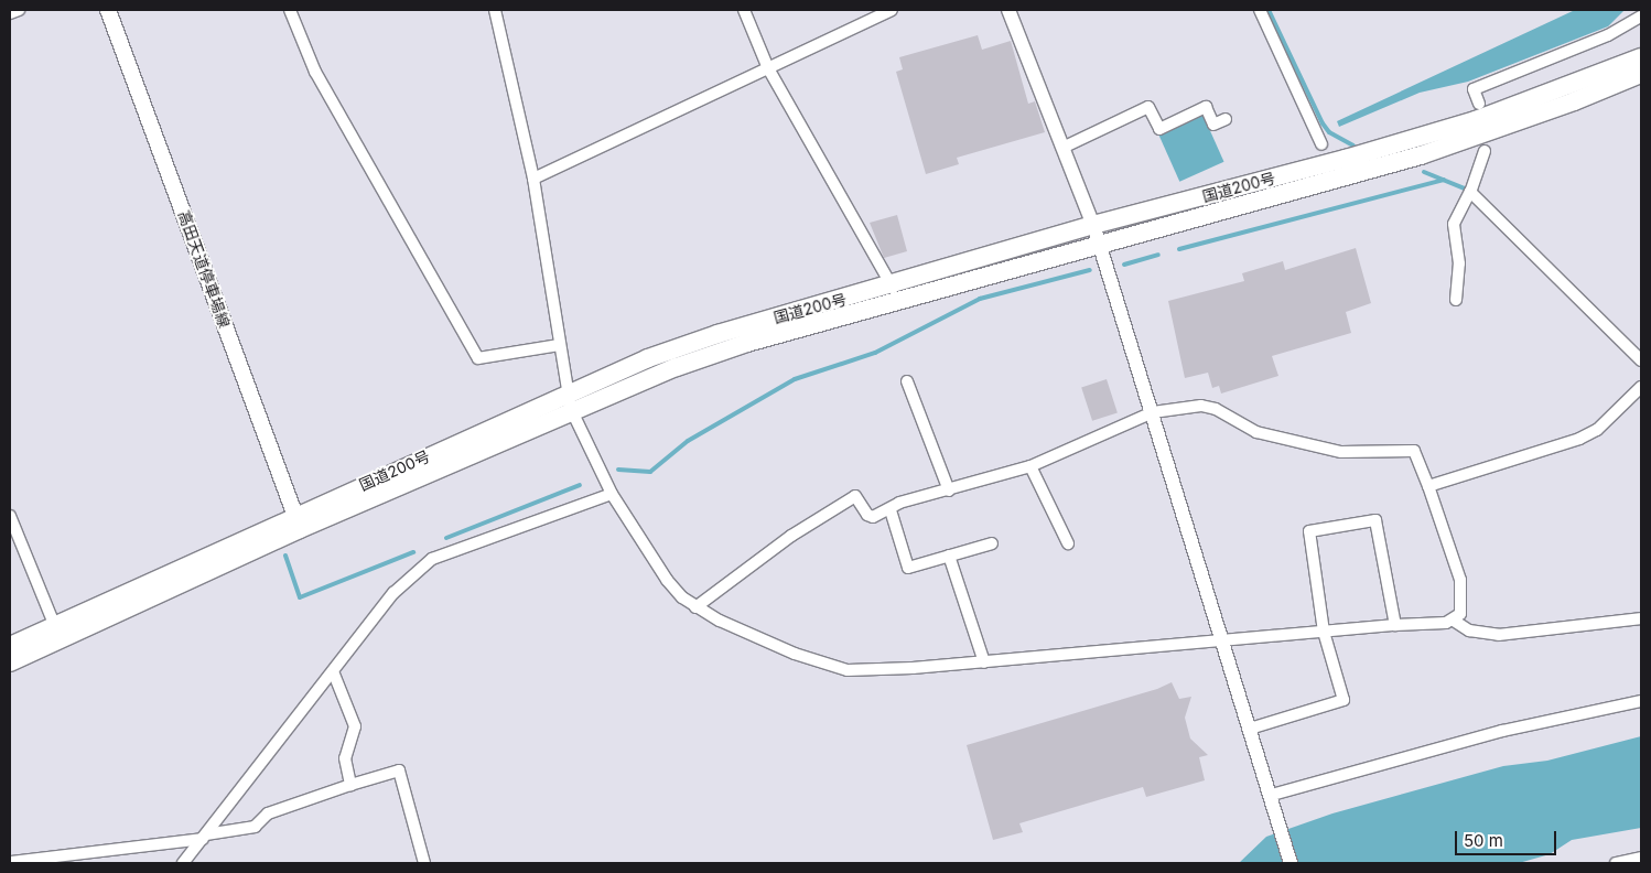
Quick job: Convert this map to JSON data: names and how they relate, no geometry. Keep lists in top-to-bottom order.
{
  "streets": {
    "highway": ["国道200号"],
    "main road": ["高田天道停車場線"]
  },
  "crossings": [
    ["国道200号", "高田天道停車場線"]
  ],
  "scale_bar": "50 m"
}
